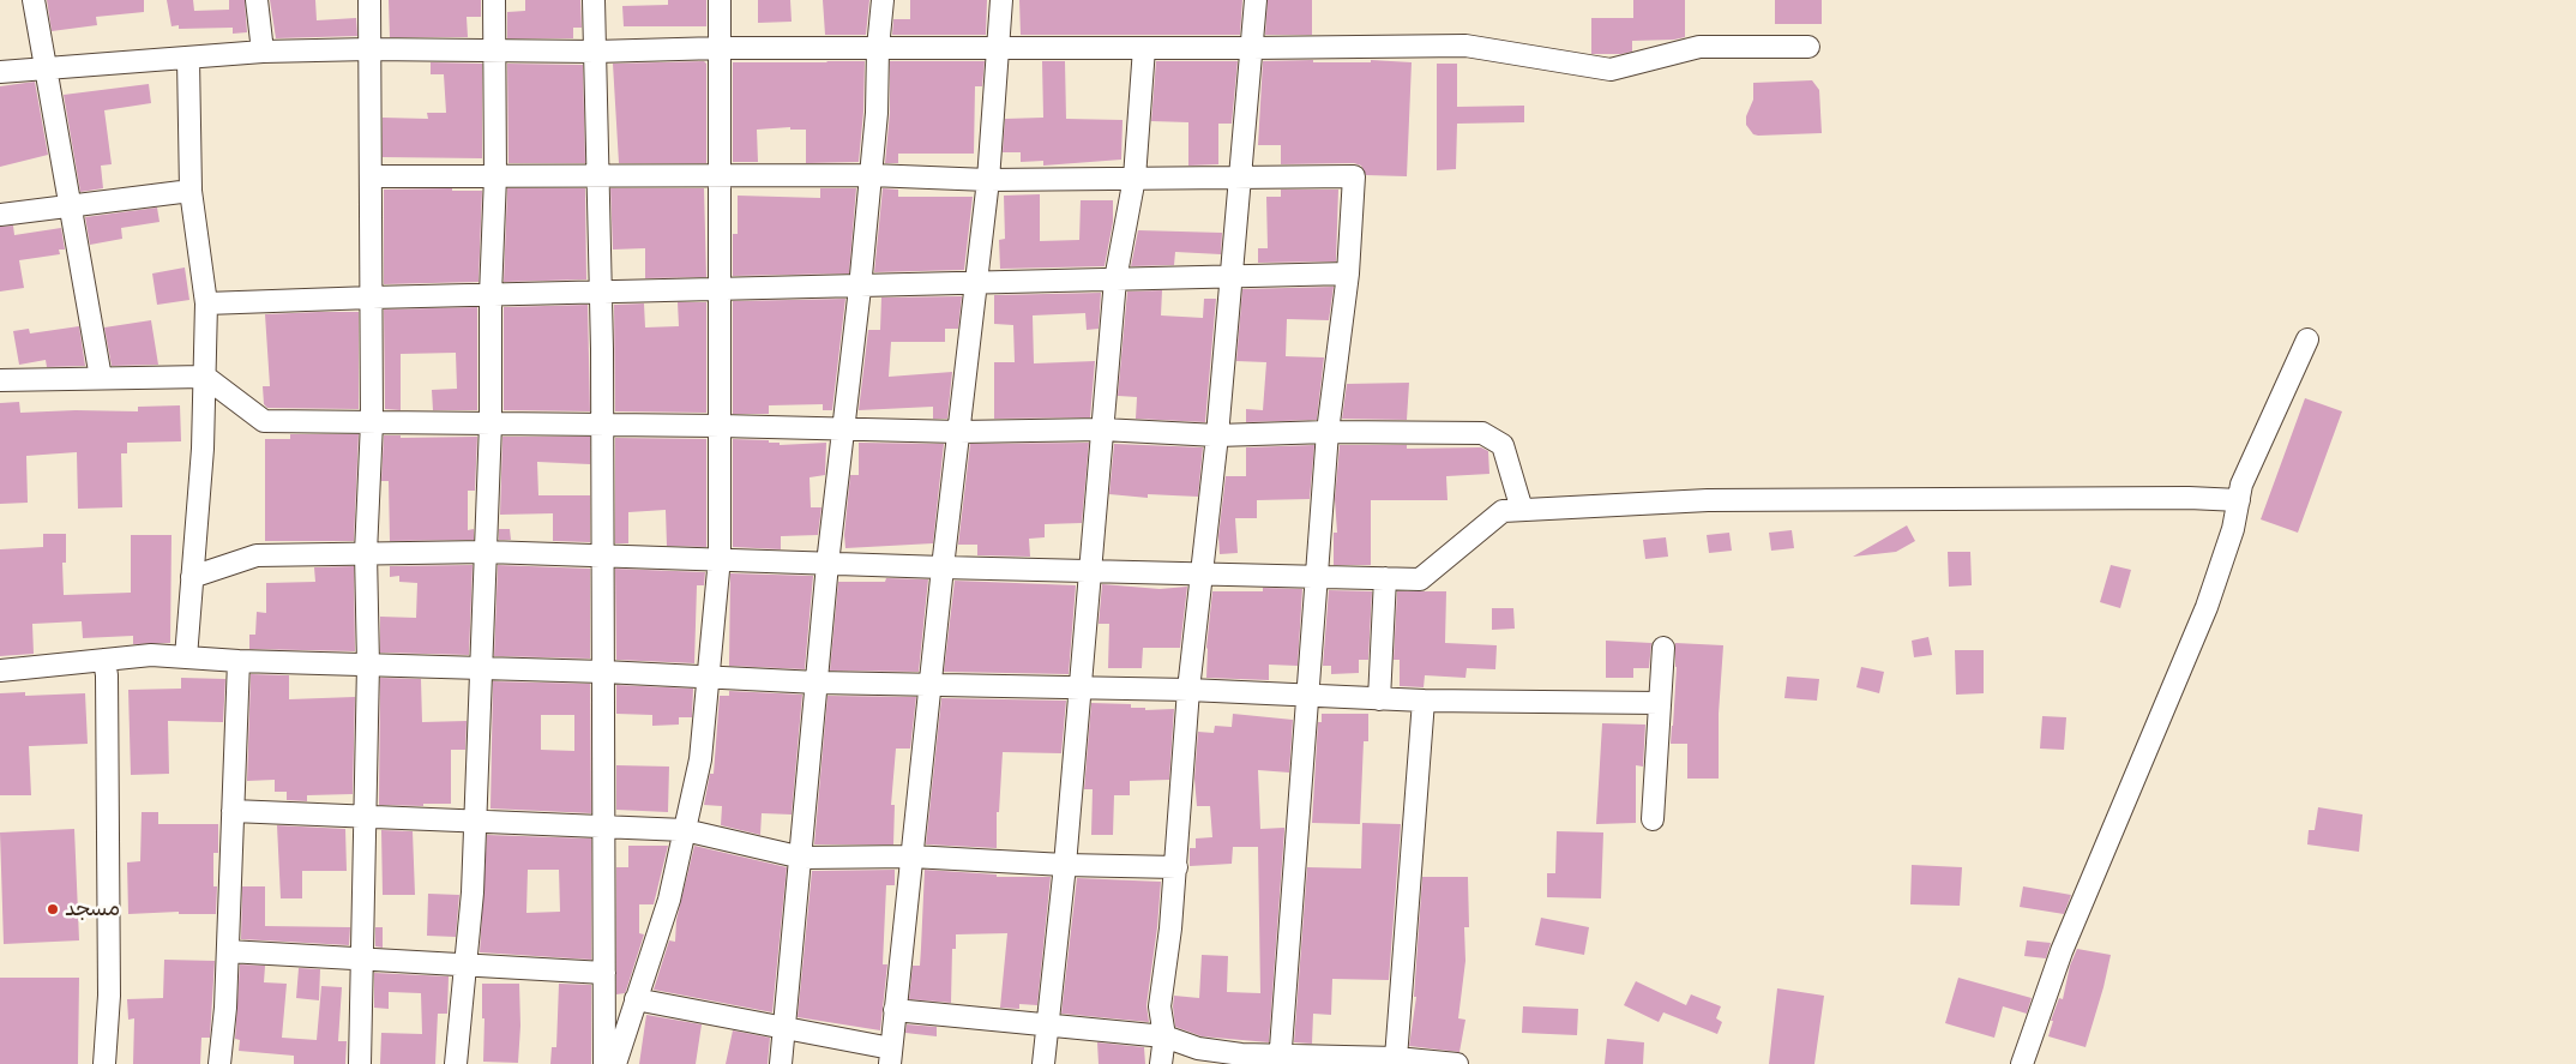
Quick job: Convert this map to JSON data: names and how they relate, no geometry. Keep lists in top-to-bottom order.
{
  "places": ["مسجد"]
}
